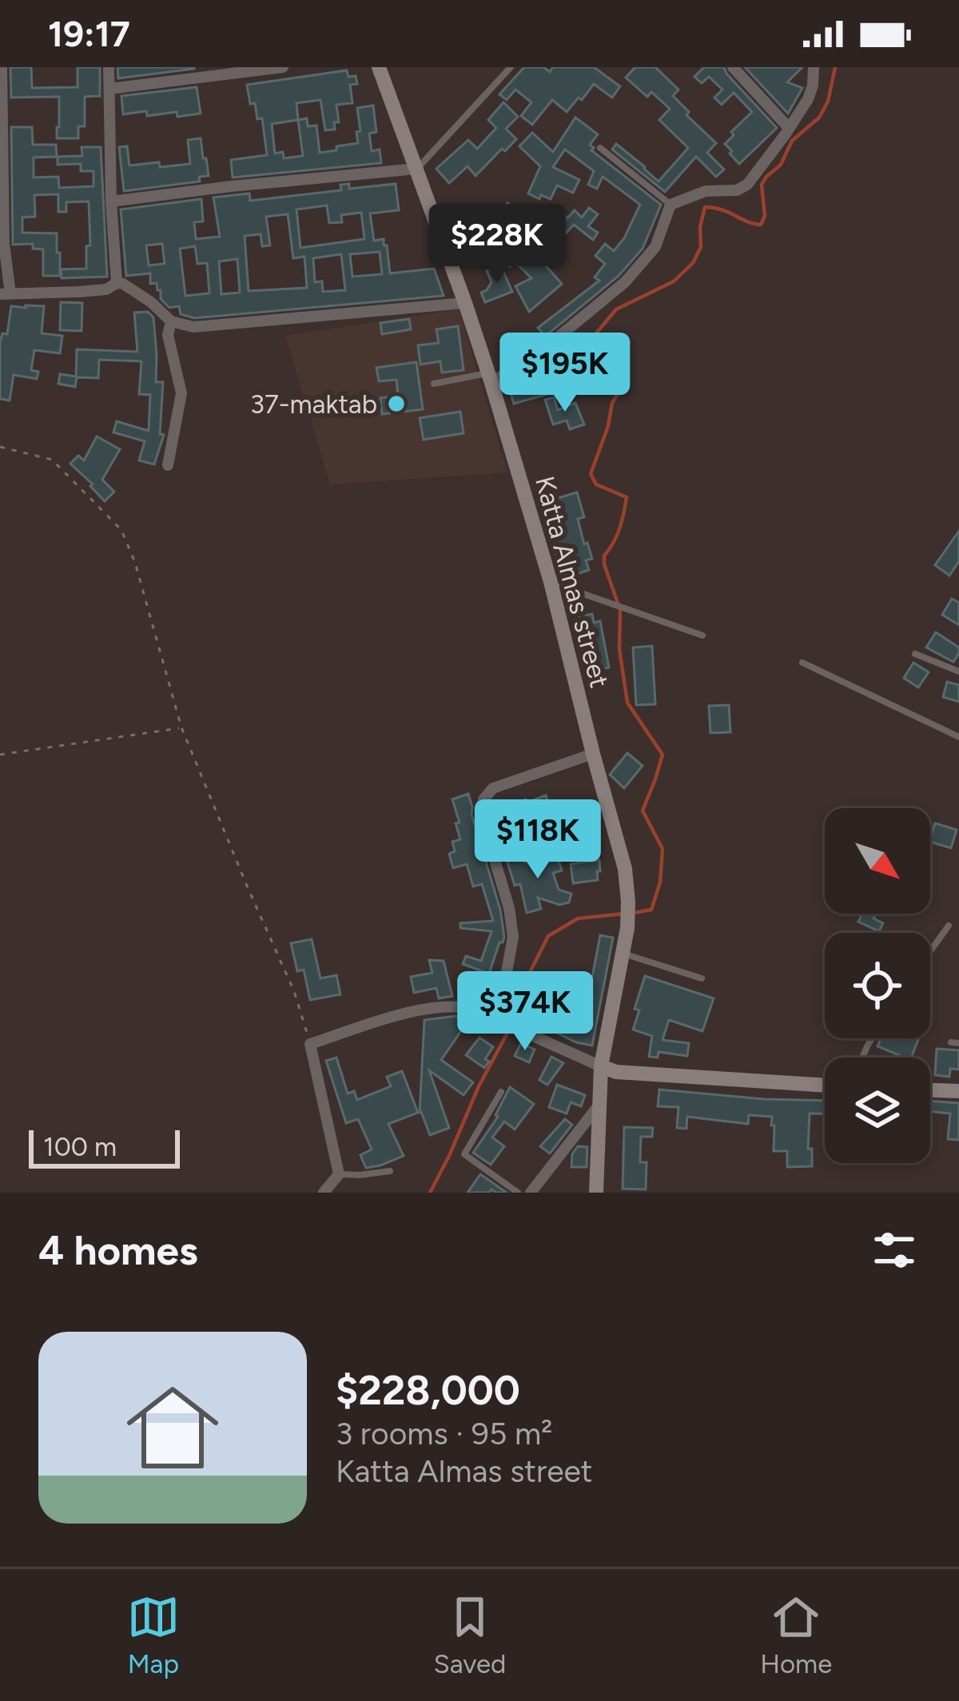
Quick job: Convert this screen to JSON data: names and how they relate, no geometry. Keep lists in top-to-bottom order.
{
  "streets": {
    "street": ["Katta Almas street"]
  },
  "places": ["37-maktab"],
  "scale_bar": "100 m",
  "north": "bottom right",
  "page": {
    "status": "19:17",
    "price": [
      "$228K",
      "$195K",
      "$118K",
      "$374K"
    ],
    "scale": "100 m",
    "heading": "4 homes",
    "list": [
      {
        "name": "$228,000",
        "note": "3 rooms · 95 m² · Katta Almas street"
      }
    ],
    "tabs": ["Map", "Saved", "Home"]
  }
}
